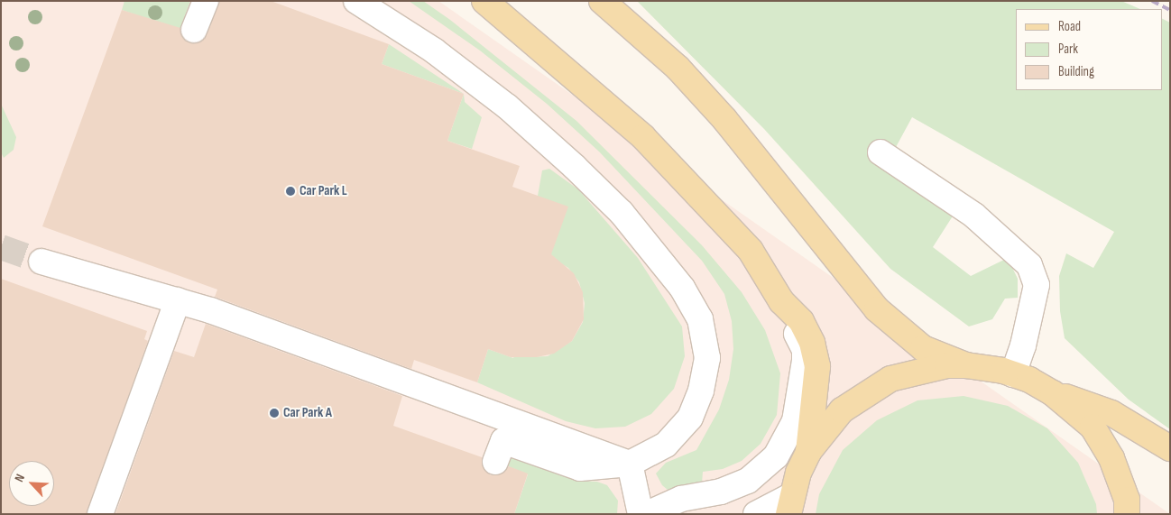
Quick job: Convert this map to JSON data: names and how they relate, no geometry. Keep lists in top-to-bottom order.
{
  "places": ["Car Park L", "Car Park A"],
  "legend": ["Road", "Park", "Building"],
  "north": "top left"
}
